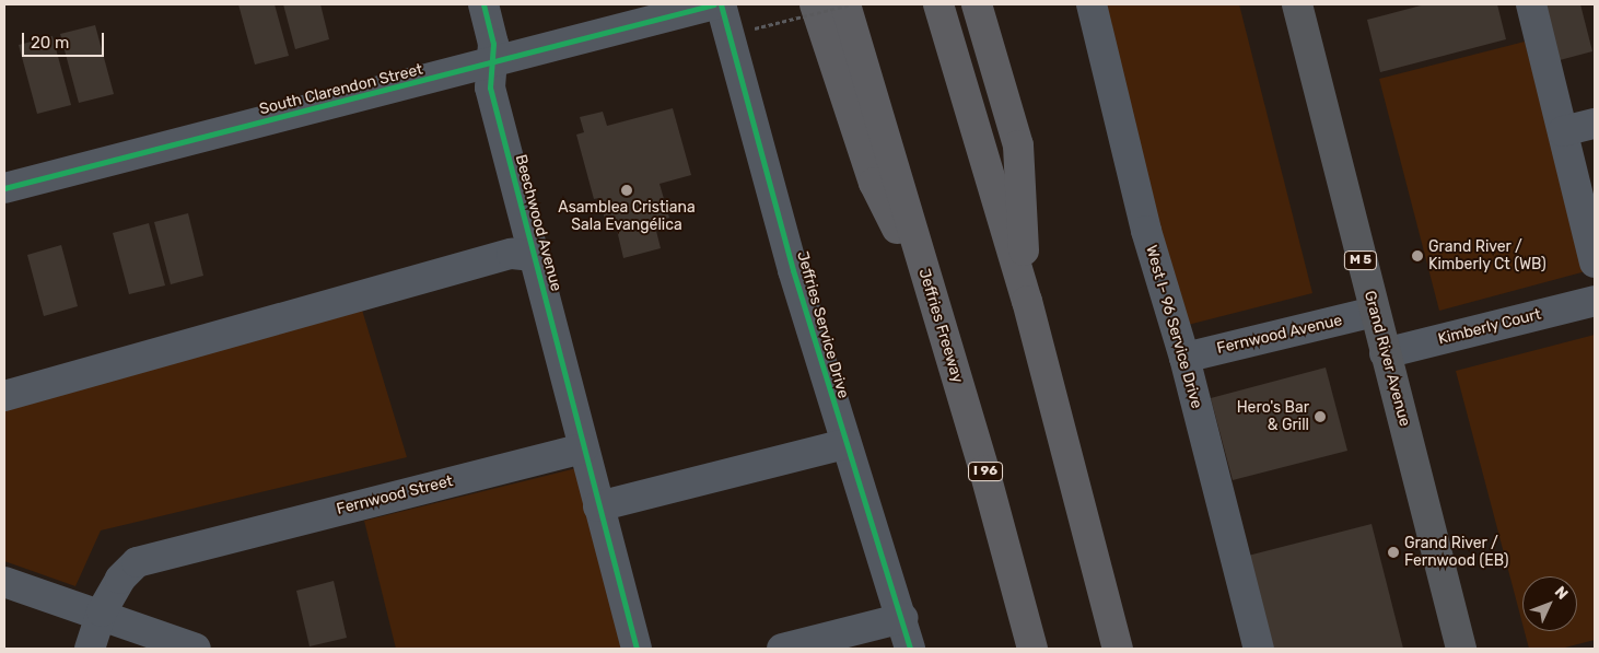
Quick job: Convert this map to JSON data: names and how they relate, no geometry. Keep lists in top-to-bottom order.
{
  "streets": {
    "highway": ["Jeffries Freeway", "I 96"],
    "main road": ["M 5", "Grand River Avenue"],
    "street": [
      "South Clarendon Street",
      "Beechwood Avenue",
      "Jeffries Service Drive",
      "West I- 96 Service Drive",
      "Kimberly Court",
      "Fernwood Avenue",
      "Fernwood Street"
    ]
  },
  "crossings": [
    ["South Clarendon Street", "Beechwood Avenue"],
    ["Beechwood Avenue", "Fernwood Street"],
    ["West I- 96 Service Drive", "Fernwood Avenue"],
    ["Kimberly Court", "Grand River Avenue"],
    ["Fernwood Avenue", "Grand River Avenue"]
  ],
  "places": [
    "Asamblea Cristiana Sala Evangélica",
    "Grand River / Kimberly Ct (WB)",
    "Hero's Bar & Grill",
    "Grand River / Fernwood (EB)"
  ],
  "scale_bar": "20 m",
  "north": "top right"
}
